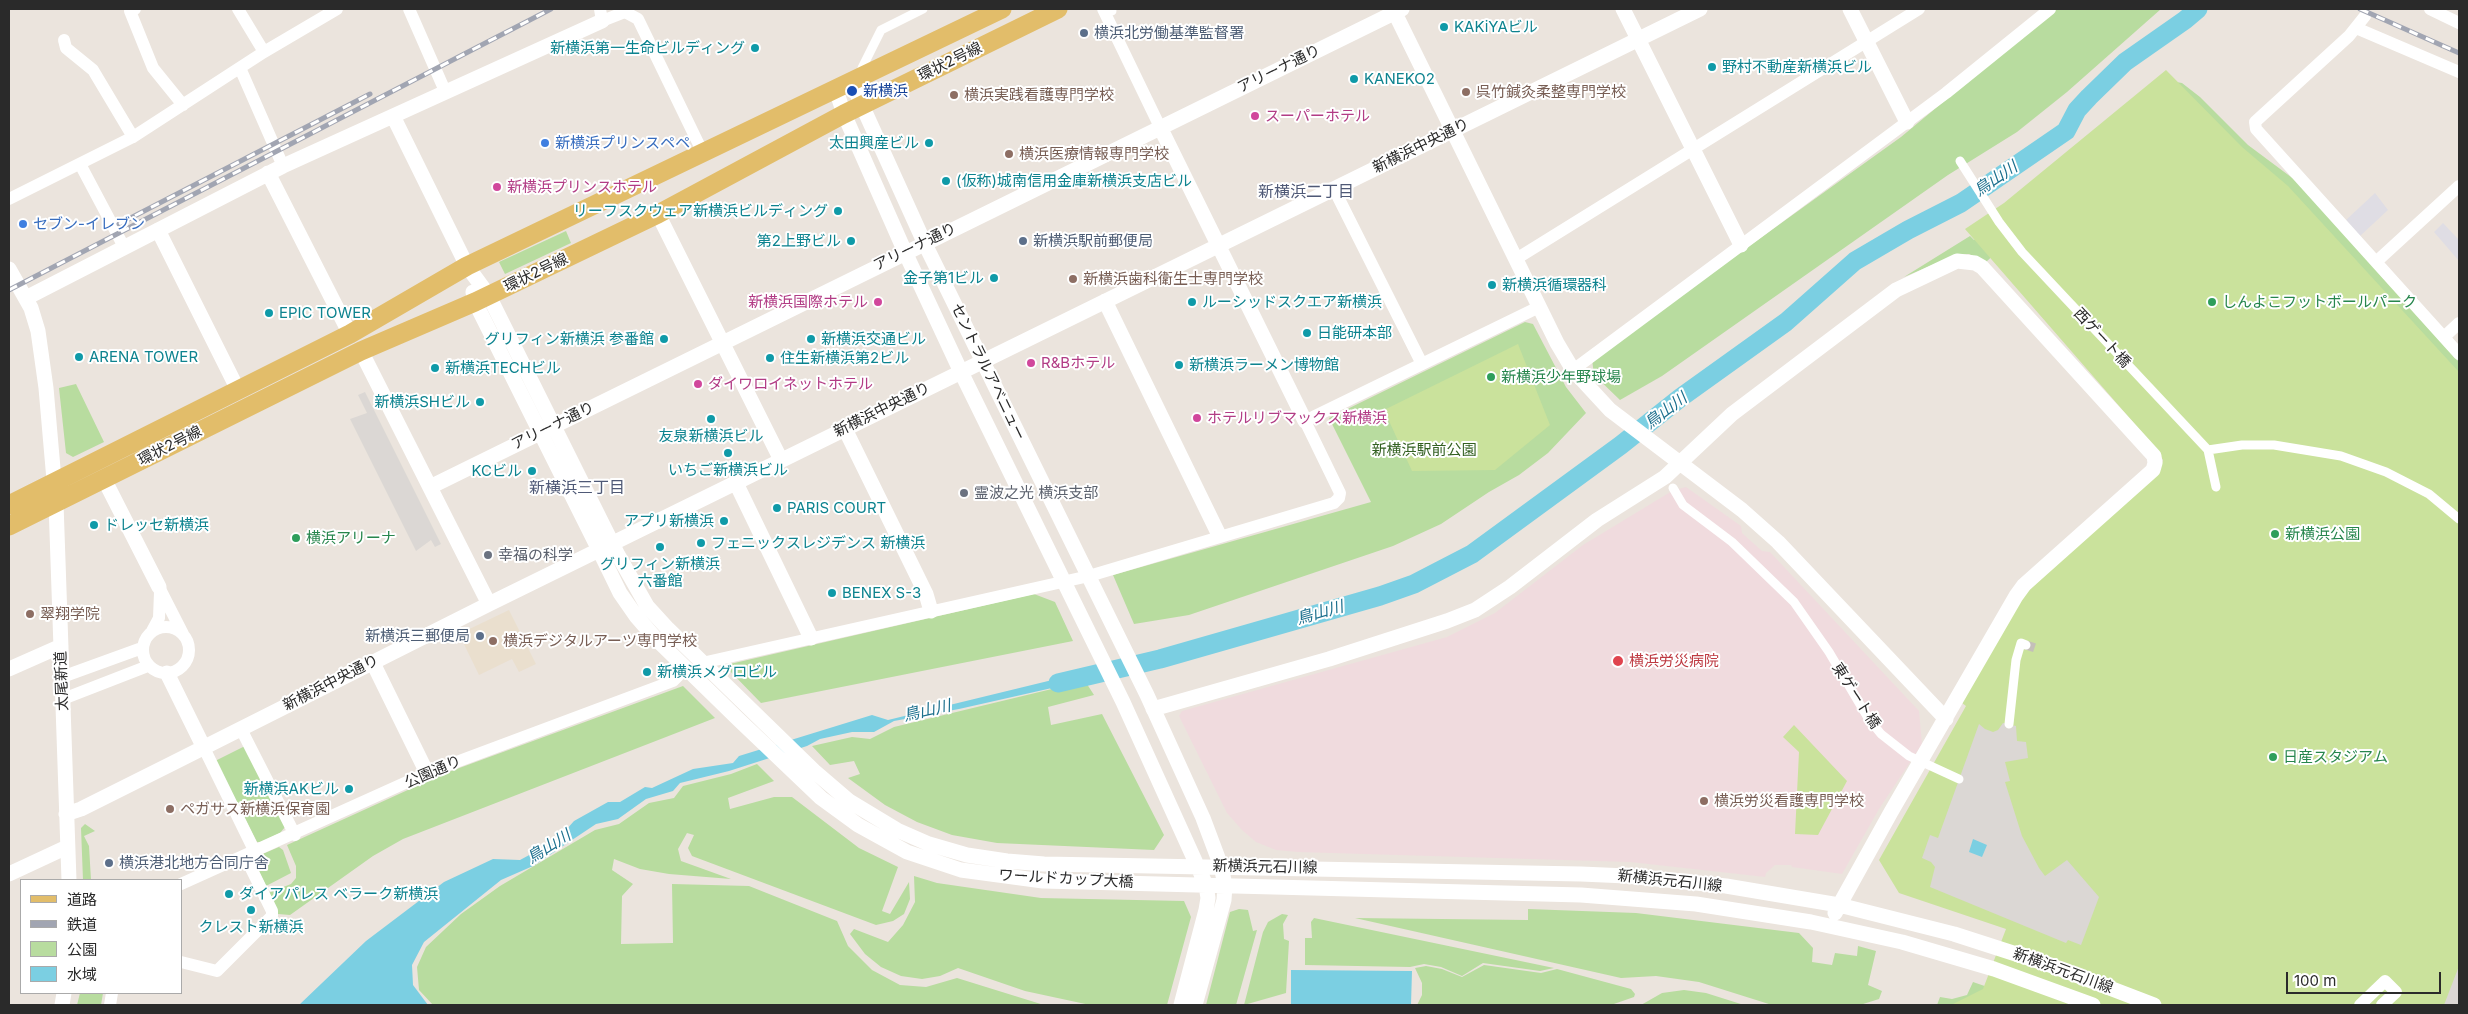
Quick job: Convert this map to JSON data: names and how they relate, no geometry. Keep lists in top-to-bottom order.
{
  "streets": {
    "main road": ["環状2号線"],
    "street": [
      "アリーナ通り",
      "新横浜中央通り",
      "西ゲート橋",
      "セントラルアベニュー",
      "太尾新道",
      "東ゲート橋",
      "公園通り",
      "新横浜元石川線",
      "ワールドカップ大橋"
    ]
  },
  "crossings": [
    ["環状2号線", "セントラルアベニュー"],
    ["環状2号線", "太尾新道"],
    ["アリーナ通り", "セントラルアベニュー"],
    ["新横浜中央通り", "セントラルアベニュー"],
    ["新横浜中央通り", "太尾新道"],
    ["新横浜中央通り", "ワールドカップ大橋"],
    ["セントラルアベニュー", "新横浜元石川線"],
    ["公園通り", "ワールドカップ大橋"],
    ["新横浜元石川線", "ワールドカップ大橋"]
  ],
  "districts": ["新横浜二丁目", "新横浜三丁目"],
  "water": ["鳥山川"],
  "parks": ["新横浜駅前公園"],
  "places": [
    "KAKiYAビル",
    "横浜北労働基準監督署",
    "新横浜第一生命ビルディング",
    "野村不動産新横浜ビル",
    "KANEKO2",
    "新横浜",
    "呉竹鍼灸柔整専門学校",
    "横浜実践看護専門学校",
    "スーパーホテル",
    "新横浜プリンスペペ",
    "太田興産ビル",
    "横浜医療情報専門学校",
    "(仮称)城南信用金庫新横浜支店ビル",
    "新横浜プリンスホテル",
    "リーフスクウェア新横浜ビルディング",
    "セブン-イレブン",
    "第2上野ビル",
    "新横浜駅前郵便局",
    "金子第1ビル",
    "新横浜歯科衛生士専門学校",
    "新横浜循環器科",
    "新横浜国際ホテル",
    "ルーシッドスクエア新横浜",
    "しんよこフットボールパーク",
    "EPIC TOWER",
    "日能研本部",
    "グリフィン新横浜 参番館",
    "新横浜交通ビル",
    "ARENA TOWER",
    "住生新横浜第2ビル",
    "R&Bホテル",
    "新横浜ラーメン博物館",
    "新横浜TECHビル",
    "新横浜少年野球場",
    "ダイワロイネットホテル",
    "新横浜SHビル",
    "ホテルリブマックス新横浜",
    "友泉新横浜ビル",
    "いちご新横浜ビル",
    "KCビル",
    "霊波之光 横浜支部",
    "PARIS COURT",
    "アプリ新横浜",
    "ドレッセ新横浜",
    "新横浜公園",
    "横浜アリーナ",
    "フェニックスレジデンス 新横浜",
    "グリフィン新横浜 六番館",
    "幸福の科学",
    "BENEX S-3",
    "翠翔学院",
    "新横浜三郵便局",
    "横浜デジタルアーツ専門学校",
    "横浜労災病院",
    "新横浜メグロビル",
    "日産スタジアム",
    "新横浜AKビル",
    "横浜労災看護専門学校",
    "ペガサス新横浜保育園",
    "横浜港北地方合同庁舎",
    "ダイアパレス ベラーク新横浜",
    "クレスト新横浜"
  ],
  "legend": [
    "道路",
    "鉄道",
    "公園",
    "水域"
  ],
  "scale_bar": "100 m"
}
